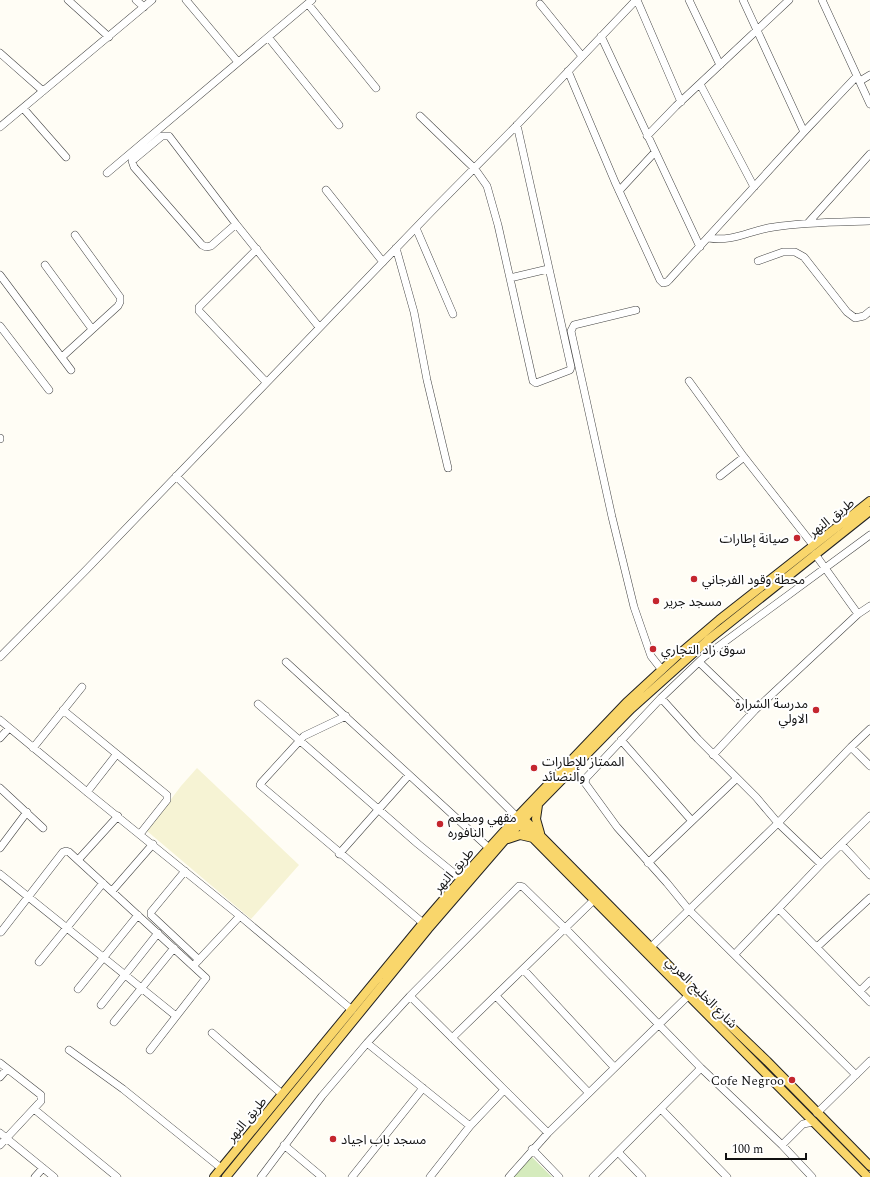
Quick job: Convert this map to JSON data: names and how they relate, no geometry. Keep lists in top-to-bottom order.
{
  "streets": {
    "main road": ["طريق النهر", "شارع الخليج العربي"]
  },
  "crossings": [
    ["طريق النهر", "شارع الخليج العربي"]
  ],
  "places": [
    "صيانة إطارات",
    "محطة وقود الفرجاني",
    "مسجد جرير",
    "سوق زاد التجاري",
    "مدرسة الشرارة الاولي",
    "الممتاز للإطارات والنضائد",
    "مقهي ومطعم النافوره",
    "Cofe Negroo",
    "مسجد باب اجياد"
  ],
  "scale_bar": "100 m"
}
